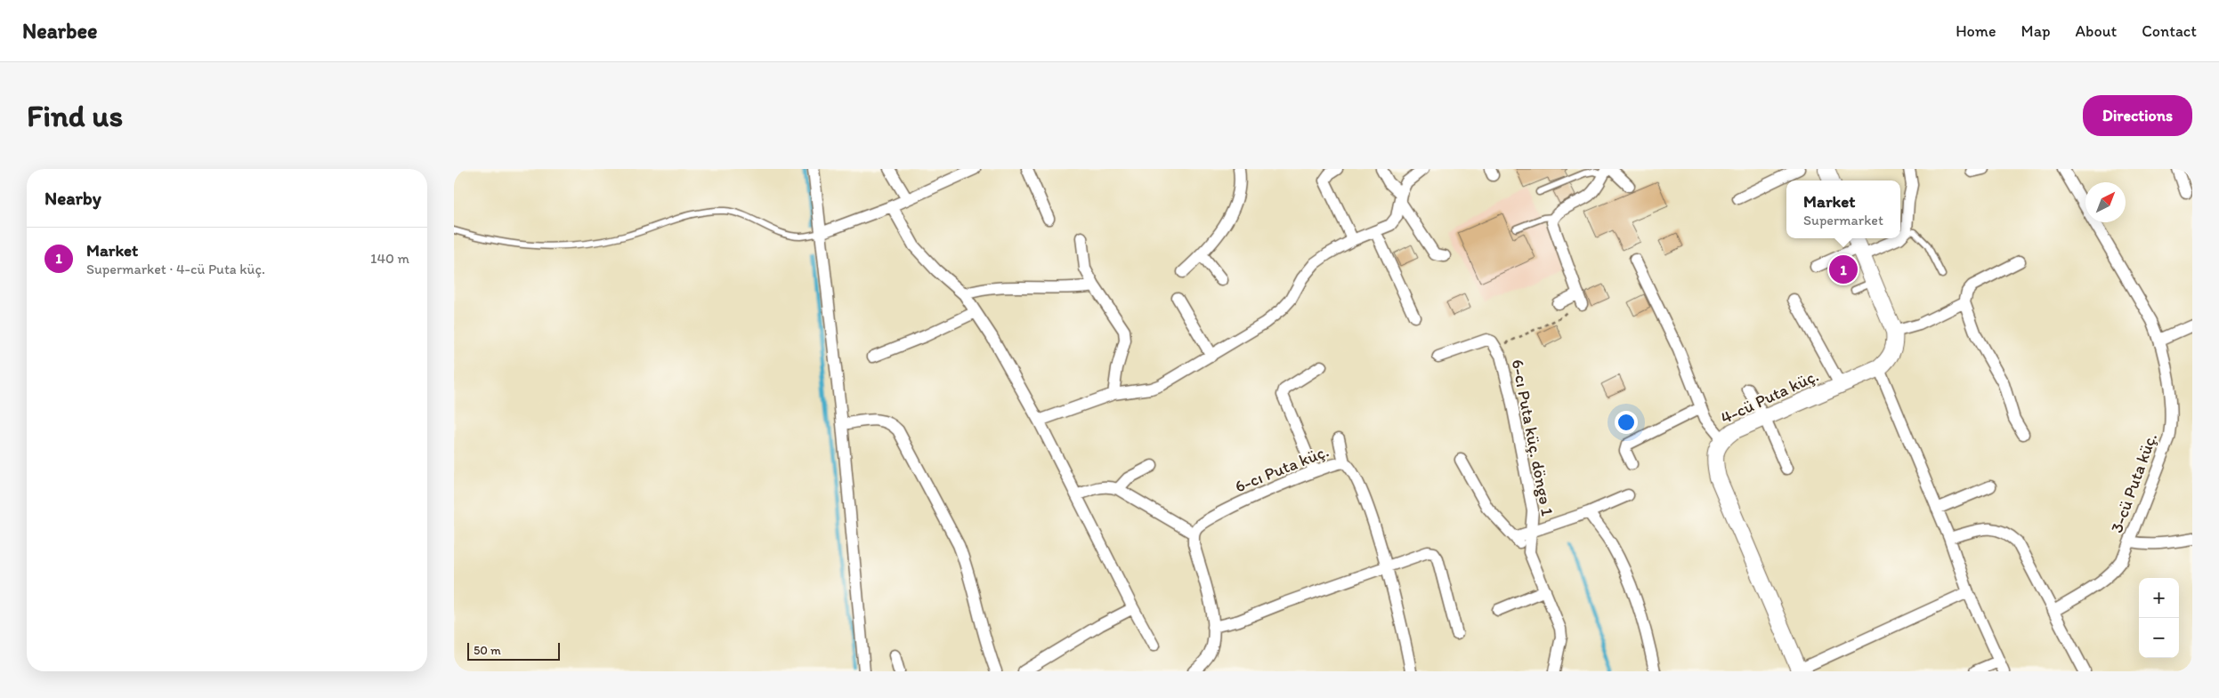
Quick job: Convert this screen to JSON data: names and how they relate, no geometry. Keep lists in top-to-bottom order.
{
  "streets": {
    "street": [
      "4-cü Puta küç.",
      "6-cı Puta küç. döngə 1",
      "6-cı Puta küç.",
      "3-cü Puta küç."
    ]
  },
  "scale_bar": "50 m",
  "north": "top right",
  "page": {
    "header": "Nearbee",
    "nav": [
      "Home",
      "Map",
      "About",
      "Contact"
    ],
    "buttons": "Directions",
    "title": "Find us",
    "heading": "Nearby",
    "popup": ["Market", "Supermarket"],
    "list": [
      {
        "mark": "1",
        "name": "Market",
        "note": "Supermarket · 4-cü Puta küç.",
        "value": "140 m"
      }
    ],
    "pins": "1",
    "map_buttons": ["+", "−"],
    "scale": "50 m"
  }
}
